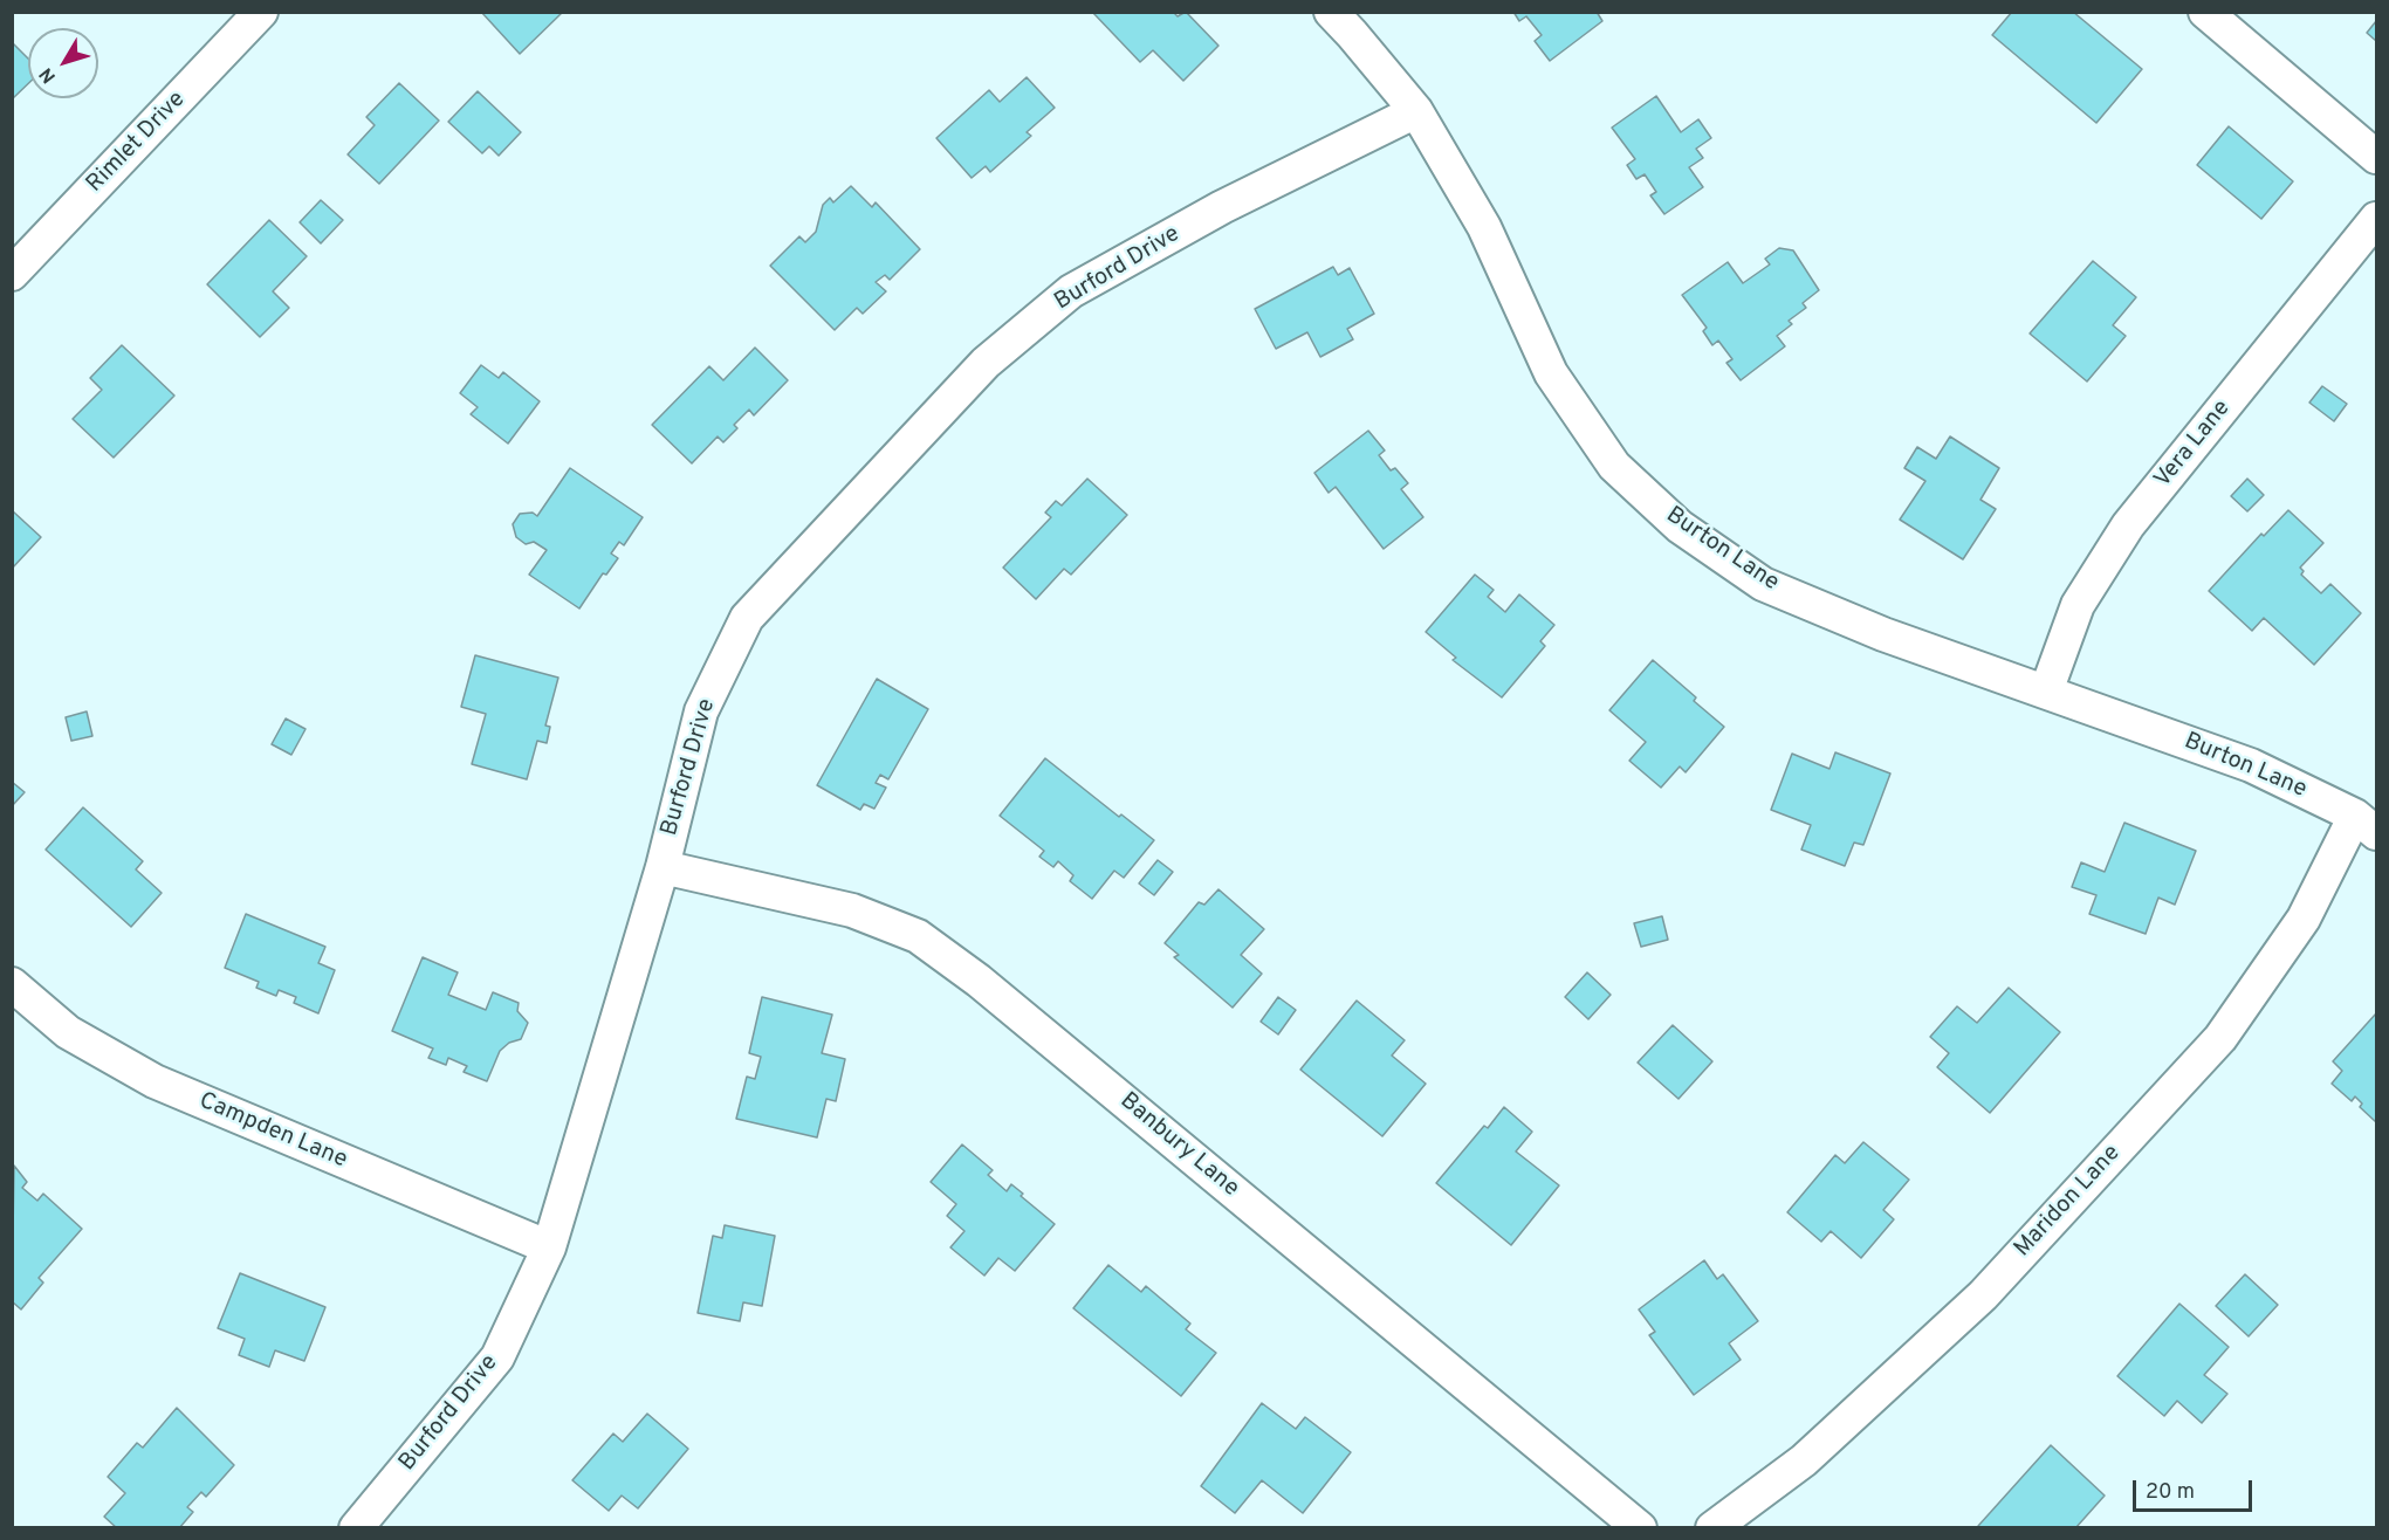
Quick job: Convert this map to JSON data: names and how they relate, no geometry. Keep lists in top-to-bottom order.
{
  "streets": {
    "street": [
      "Rimlet Drive",
      "Burford Drive",
      "Vera Lane",
      "Burton Lane",
      "Campden Lane",
      "Banbury Lane",
      "Maridon Lane"
    ]
  },
  "crossings": [
    ["Burford Drive", "Burton Lane"],
    ["Burford Drive", "Campden Lane"],
    ["Burford Drive", "Banbury Lane"],
    ["Vera Lane", "Burton Lane"],
    ["Burton Lane", "Maridon Lane"]
  ],
  "scale_bar": "20 m",
  "north": "bottom left"
}
